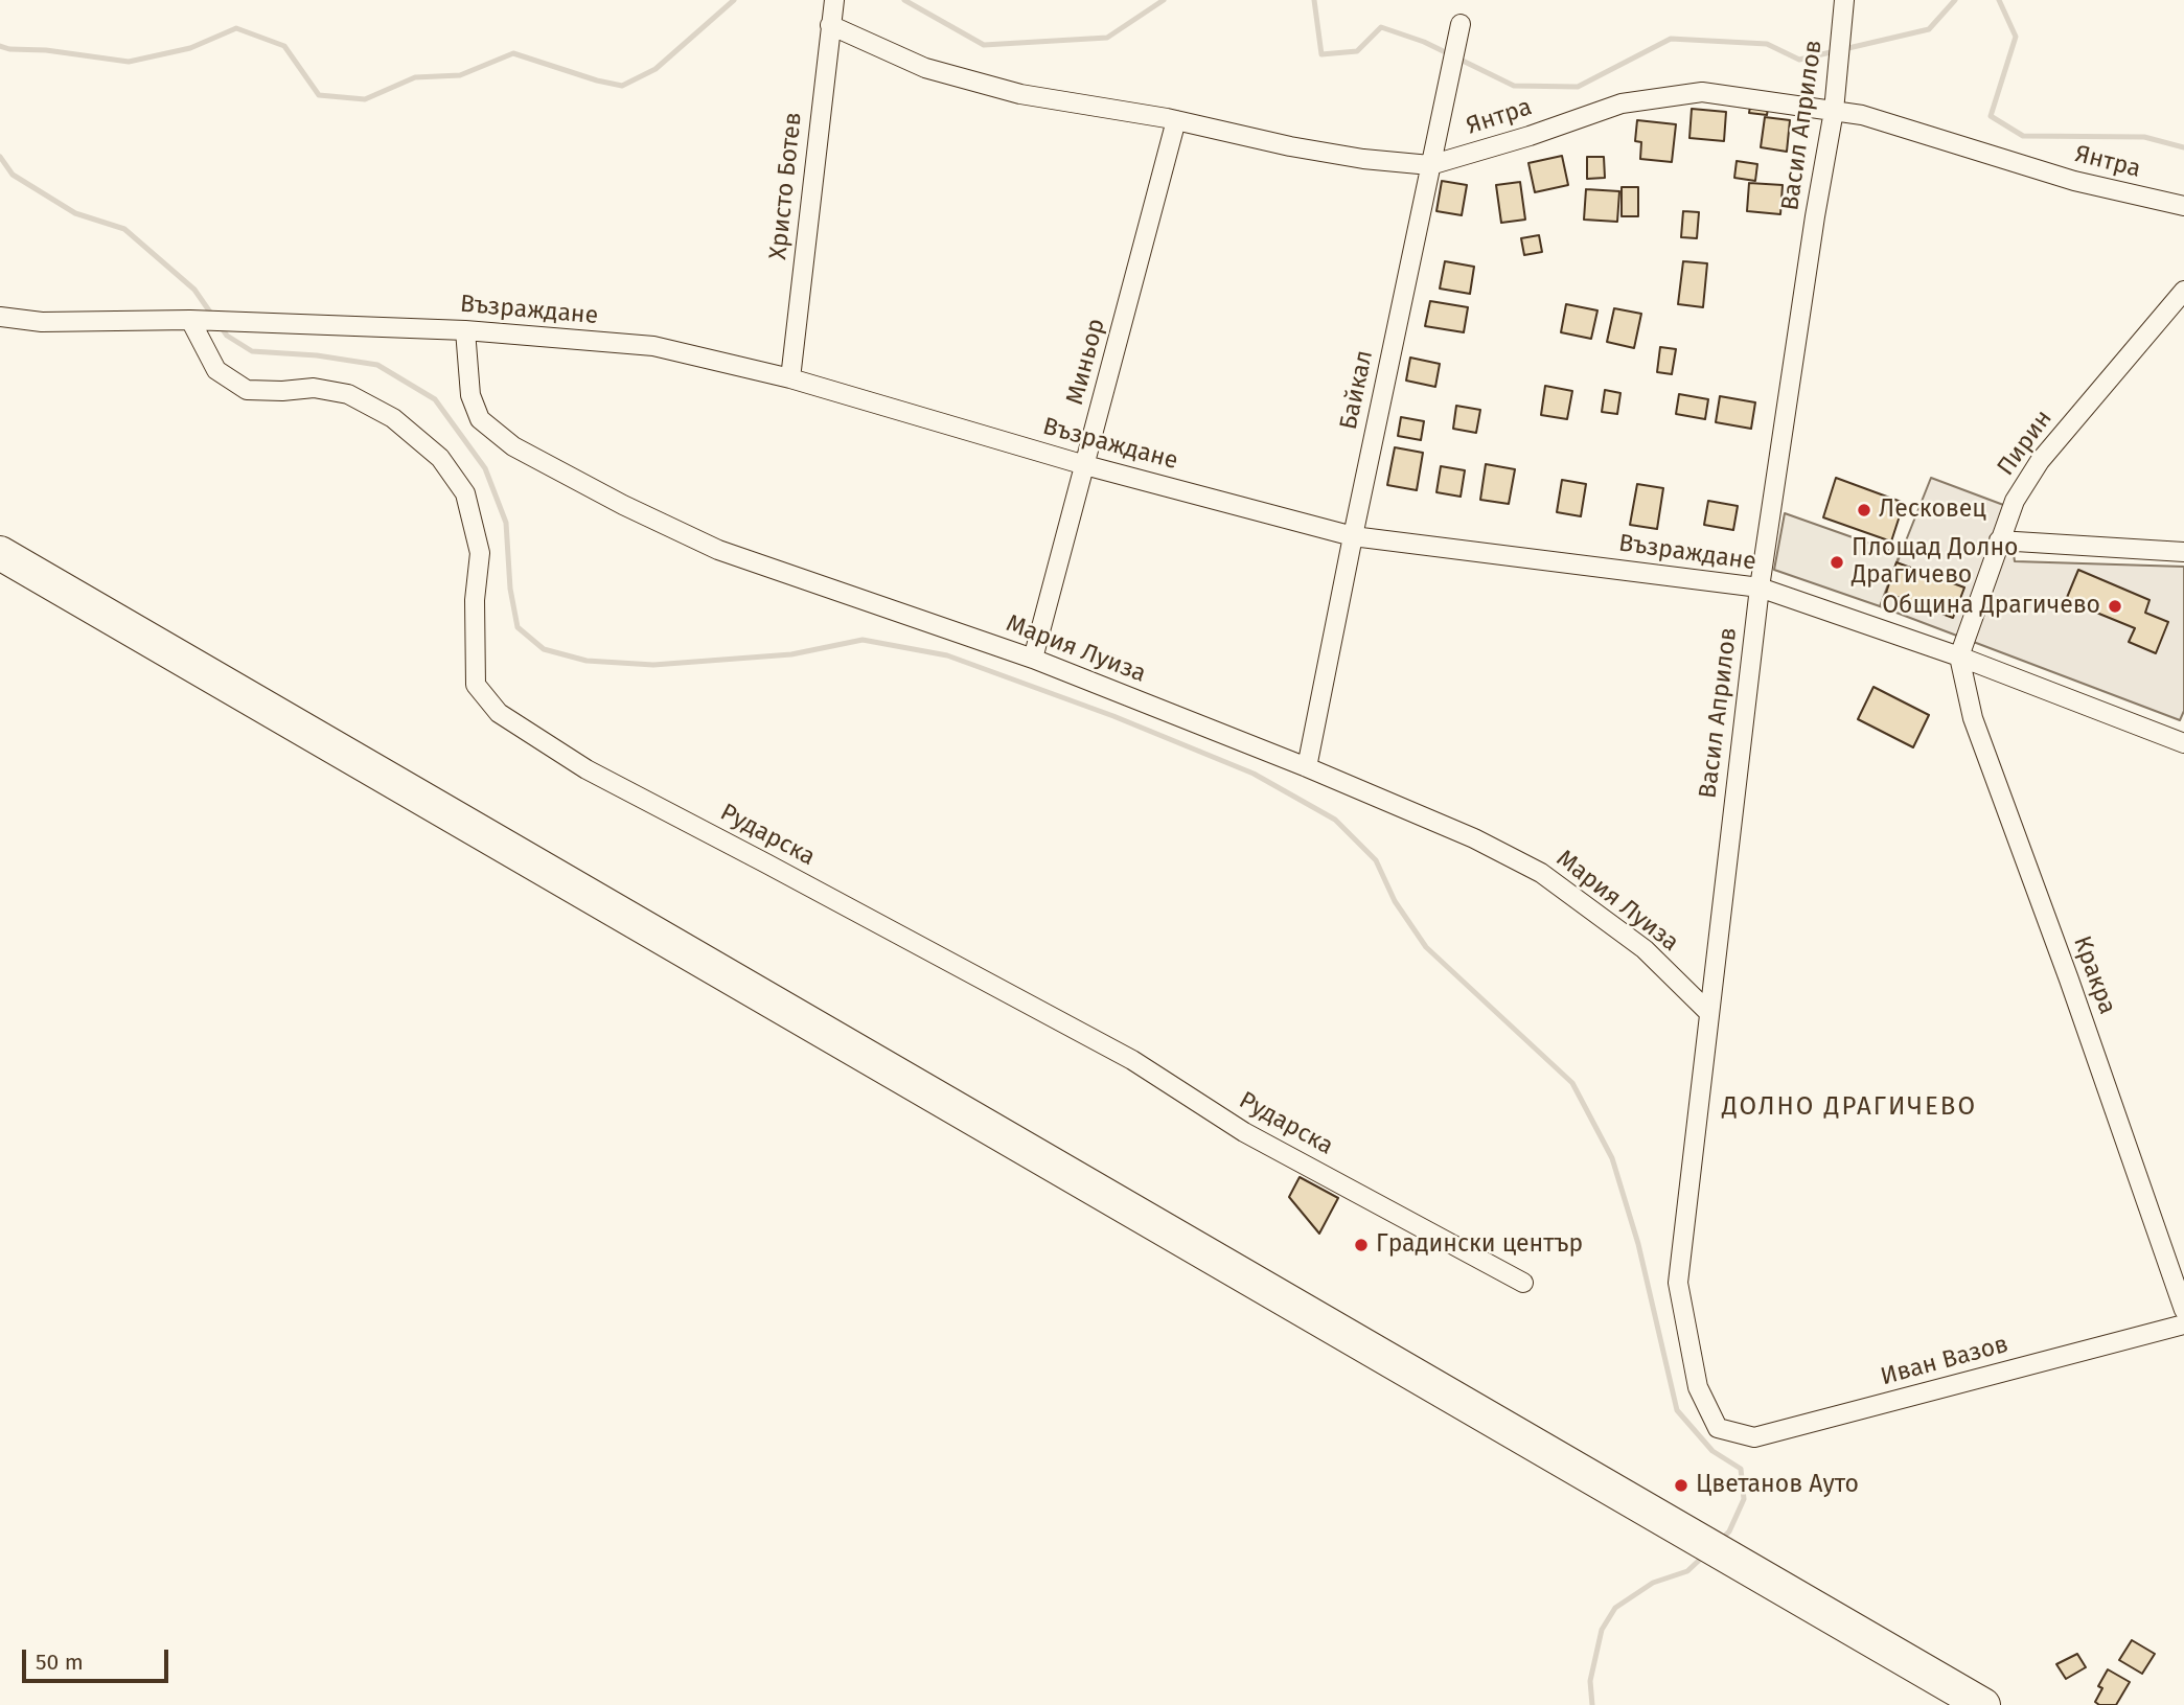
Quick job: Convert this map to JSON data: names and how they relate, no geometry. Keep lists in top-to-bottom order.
{
  "streets": {
    "street": [
      "Янтра",
      "Васил Априлов",
      "Христо Ботев",
      "Възраждане",
      "Миньор",
      "Байкал",
      "Пирин",
      "Мария Луиза",
      "Рударска",
      "Кракра",
      "Иван Вазов"
    ]
  },
  "crossings": [
    ["Янтра", "Васил Априлов"],
    ["Янтра", "Христо Ботев"],
    ["Янтра", "Миньор"],
    ["Янтра", "Байкал"],
    ["Васил Априлов", "Възраждане"],
    ["Васил Априлов", "Мария Луиза"],
    ["Васил Априлов", "Иван Вазов"],
    ["Христо Ботев", "Възраждане"],
    ["Възраждане", "Миньор"],
    ["Възраждане", "Байкал"],
    ["Възраждане", "Пирин"],
    ["Възраждане", "Мария Луиза"],
    ["Възраждане", "Рударска"],
    ["Възраждане", "Кракра"],
    ["Миньор", "Мария Луиза"],
    ["Байкал", "Мария Луиза"],
    ["Пирин", "Кракра"]
  ],
  "districts": ["ДОЛНО ДРАГИЧЕВО"],
  "places": [
    "Лесковец",
    "Площад Долно Драгичево",
    "Община Драгичево",
    "Градински център",
    "Цветанов Ауто"
  ],
  "scale_bar": "50 m"
}
